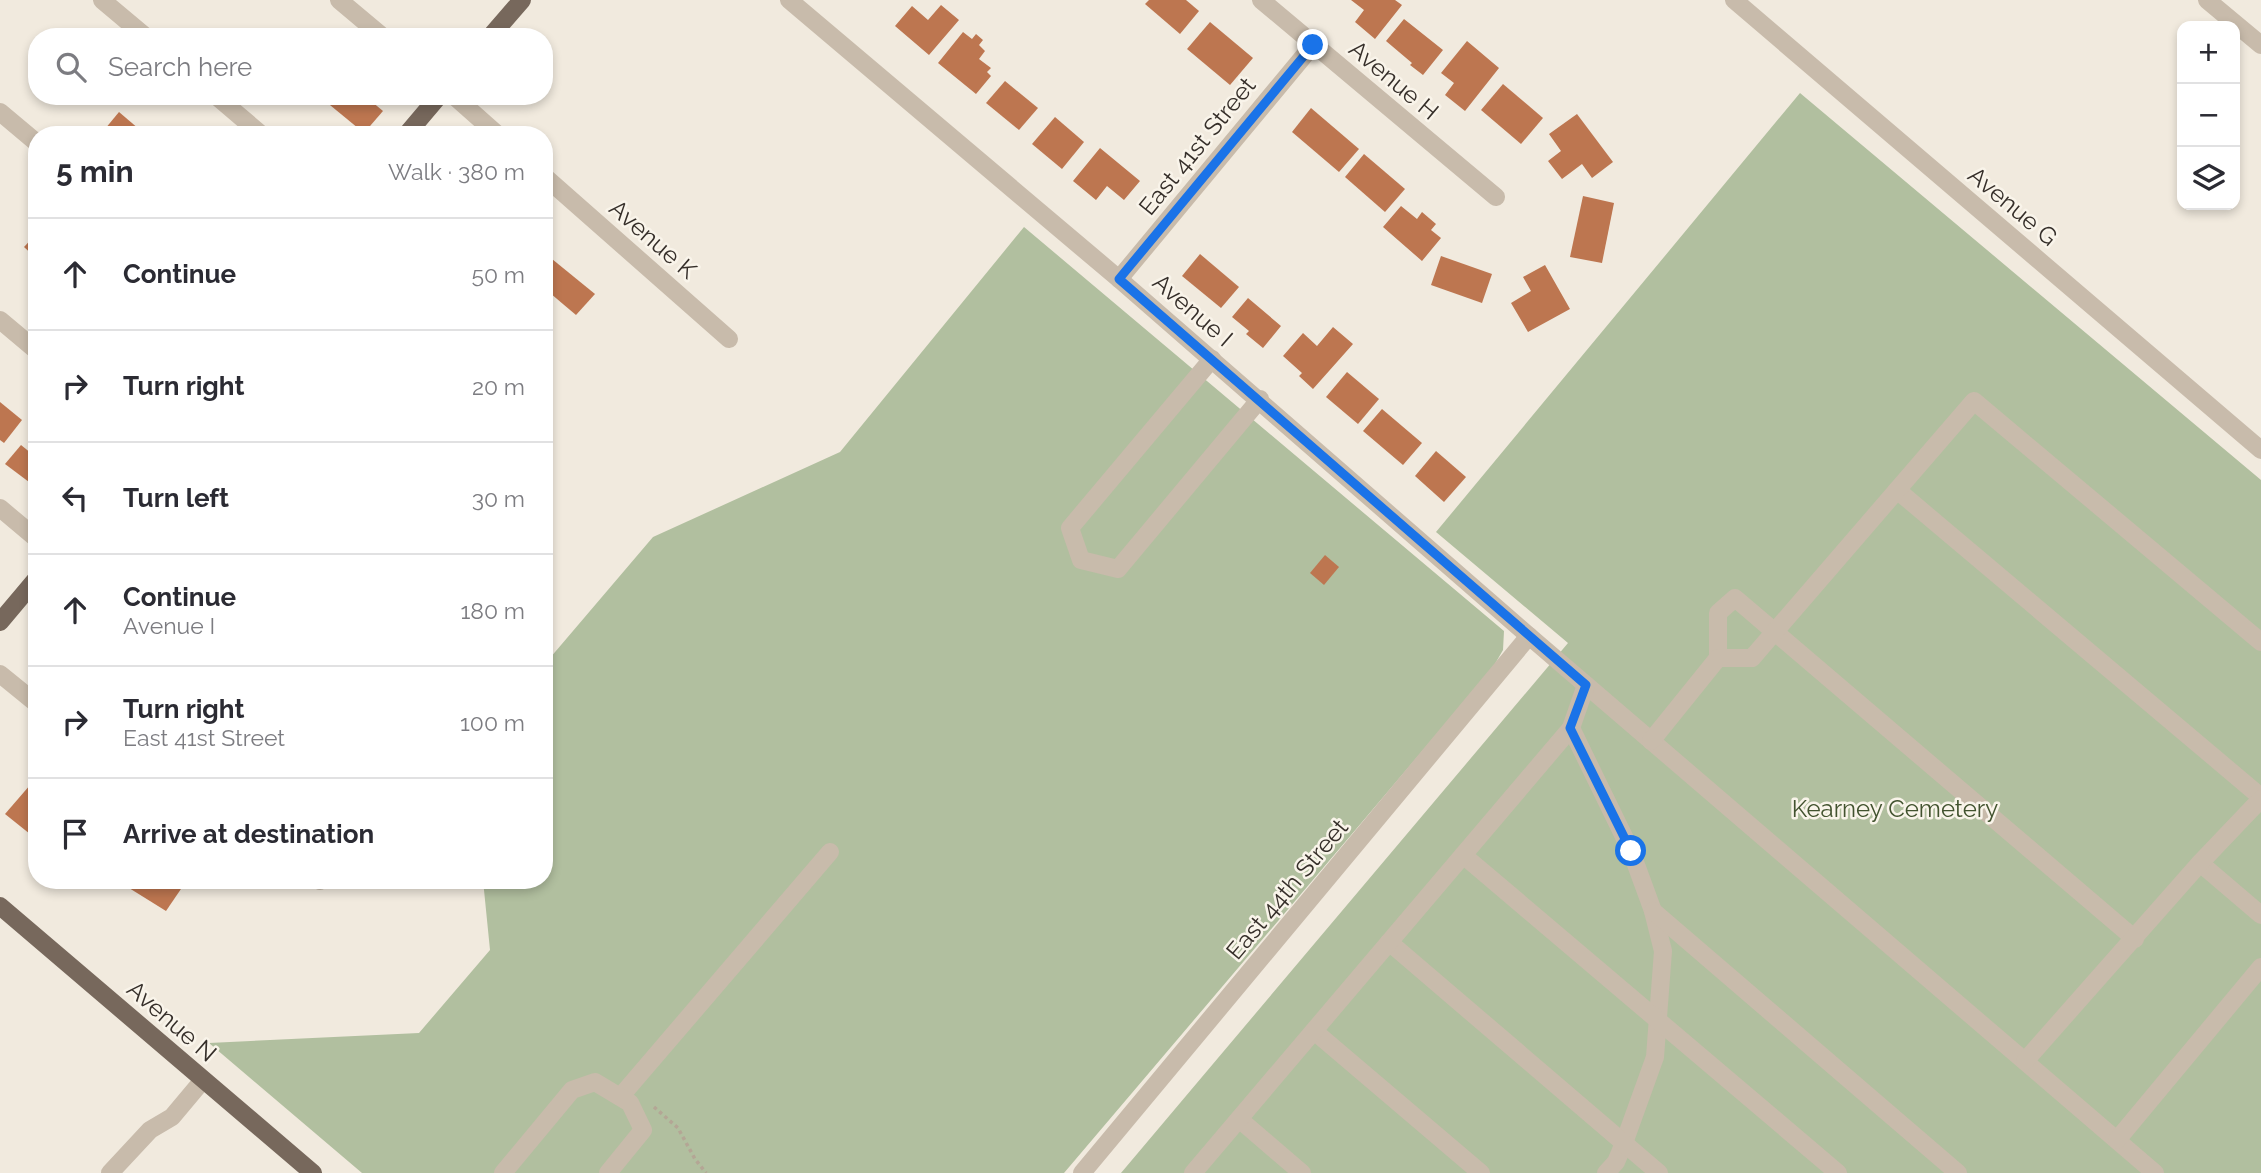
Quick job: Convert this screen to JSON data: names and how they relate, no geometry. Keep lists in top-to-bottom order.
{
  "streets": {
    "main road": ["Avenue N"],
    "street": [
      "Avenue H",
      "East 41st Street",
      "Avenue G",
      "Avenue K",
      "Avenue I",
      "East 44th Street"
    ]
  },
  "crossings": [
    ["Avenue H", "East 41st Street"],
    ["East 41st Street", "Avenue I"],
    ["Avenue I", "East 44th Street"]
  ],
  "parks": ["Kearney Cemetery"],
  "page": {
    "map_buttons": ["+", "−"],
    "search": "Search here",
    "heading": ["5 min", "Walk · 380 m"],
    "list": [
      ["Continue", "50 m"],
      ["Turn right", "20 m"],
      ["Turn left", "30 m"],
      ["Continue", "Avenue I", "180 m"],
      ["Turn right", "East 41st Street", "100 m"],
      "Arrive at destination"
    ]
  }
}
